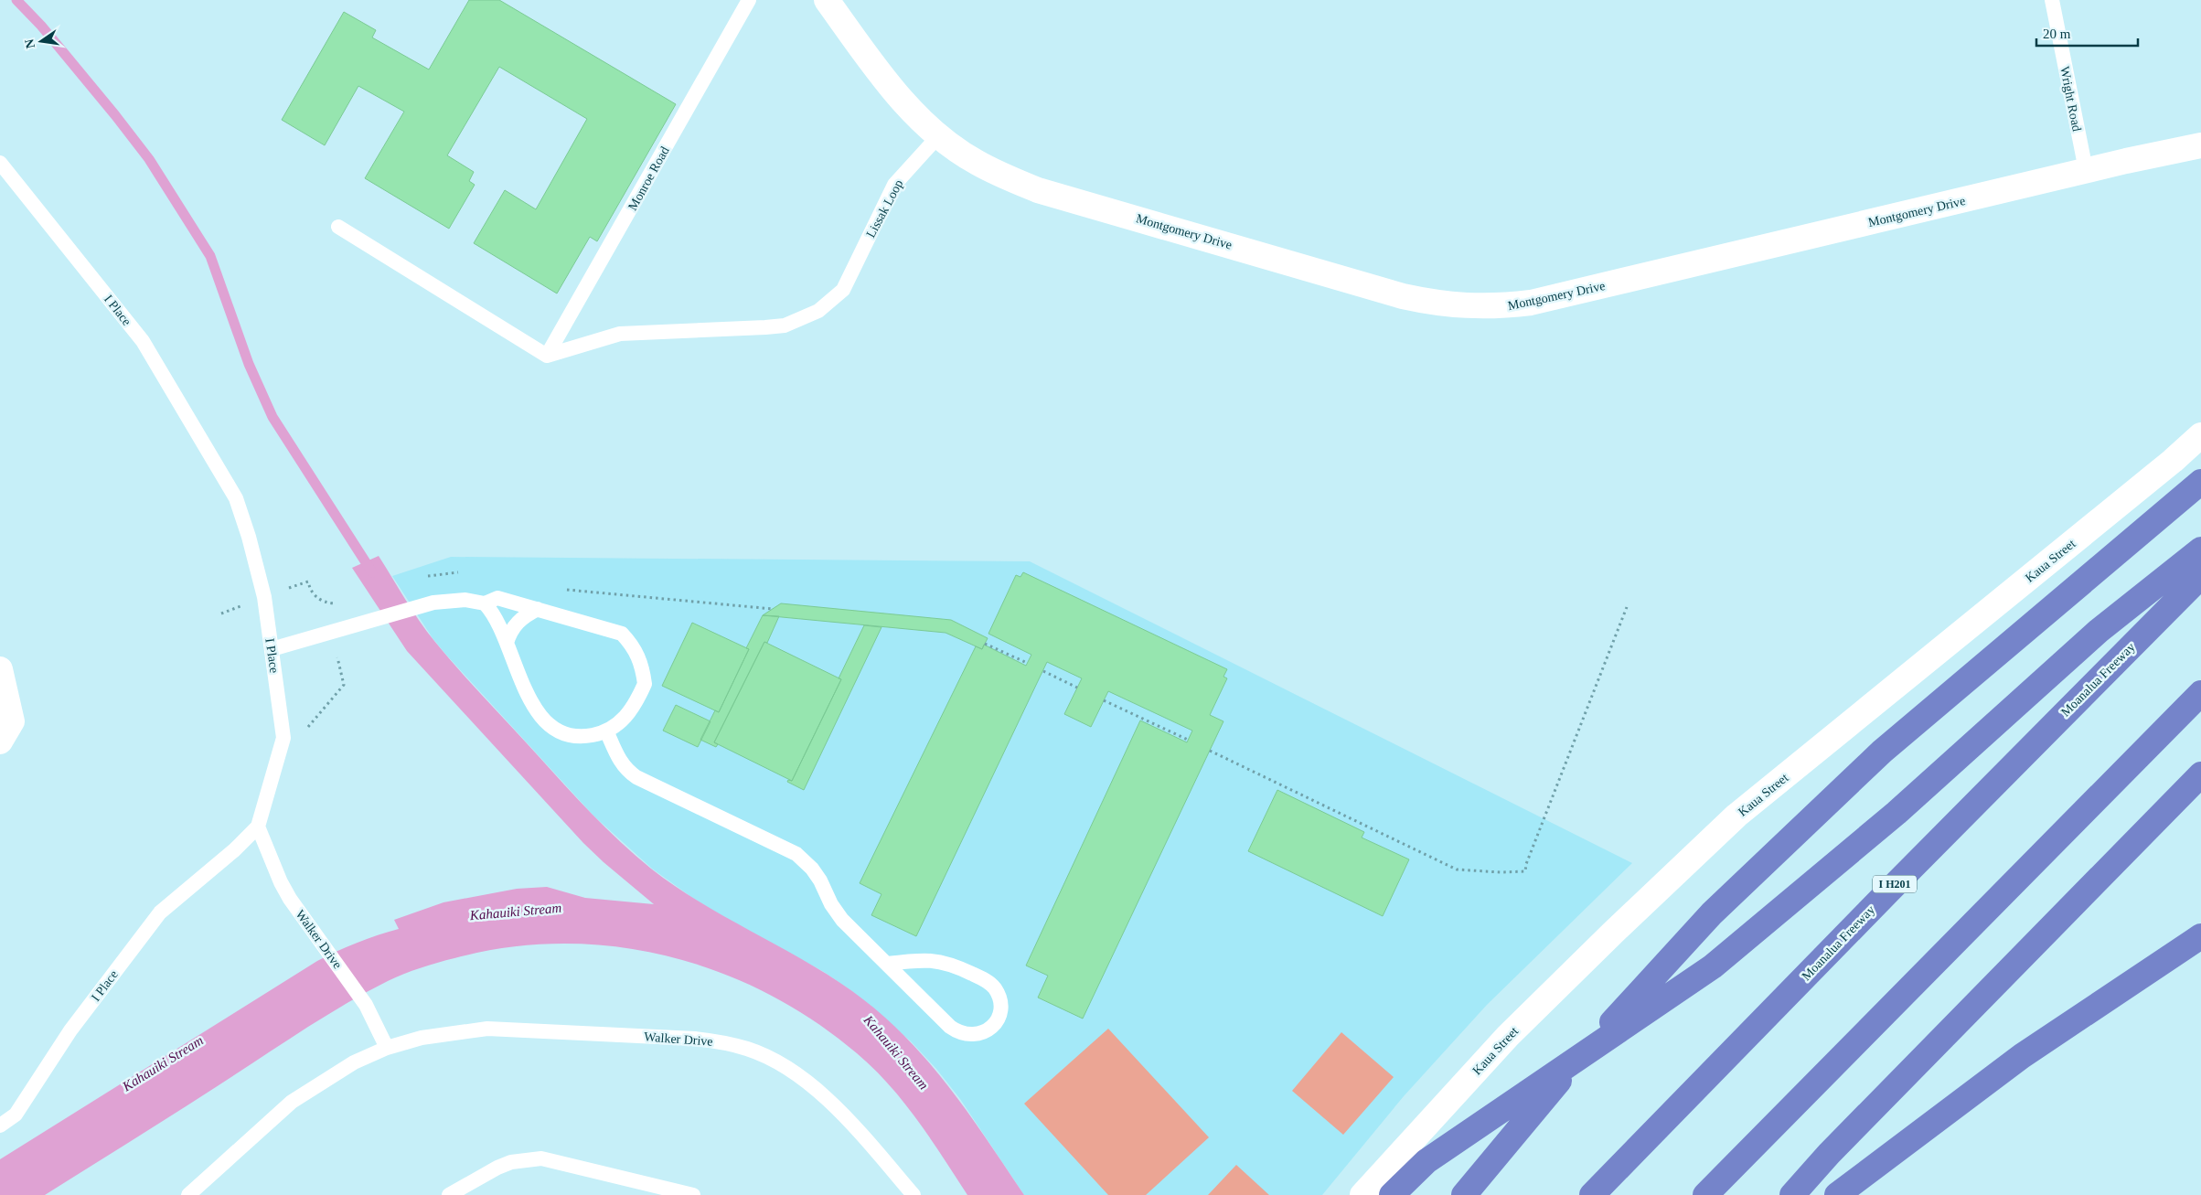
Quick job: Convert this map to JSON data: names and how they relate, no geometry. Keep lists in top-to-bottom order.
{
  "streets": {
    "highway": ["Moanalua Freeway", "I H201"],
    "street": ["Montgomery Drive", "Kaua Street"],
    "lane": [
      "Wright Road",
      "Monroe Road",
      "Lissak Loop",
      "I Place",
      "Walker Drive"
    ]
  },
  "crossings": [
    ["Wright Road", "Montgomery Drive"],
    ["Monroe Road", "Lissak Loop"],
    ["Lissak Loop", "Montgomery Drive"],
    ["I Place", "Walker Drive"]
  ],
  "water": ["Kahauiki Stream"],
  "scale_bar": "20 m",
  "north": "left"
}
